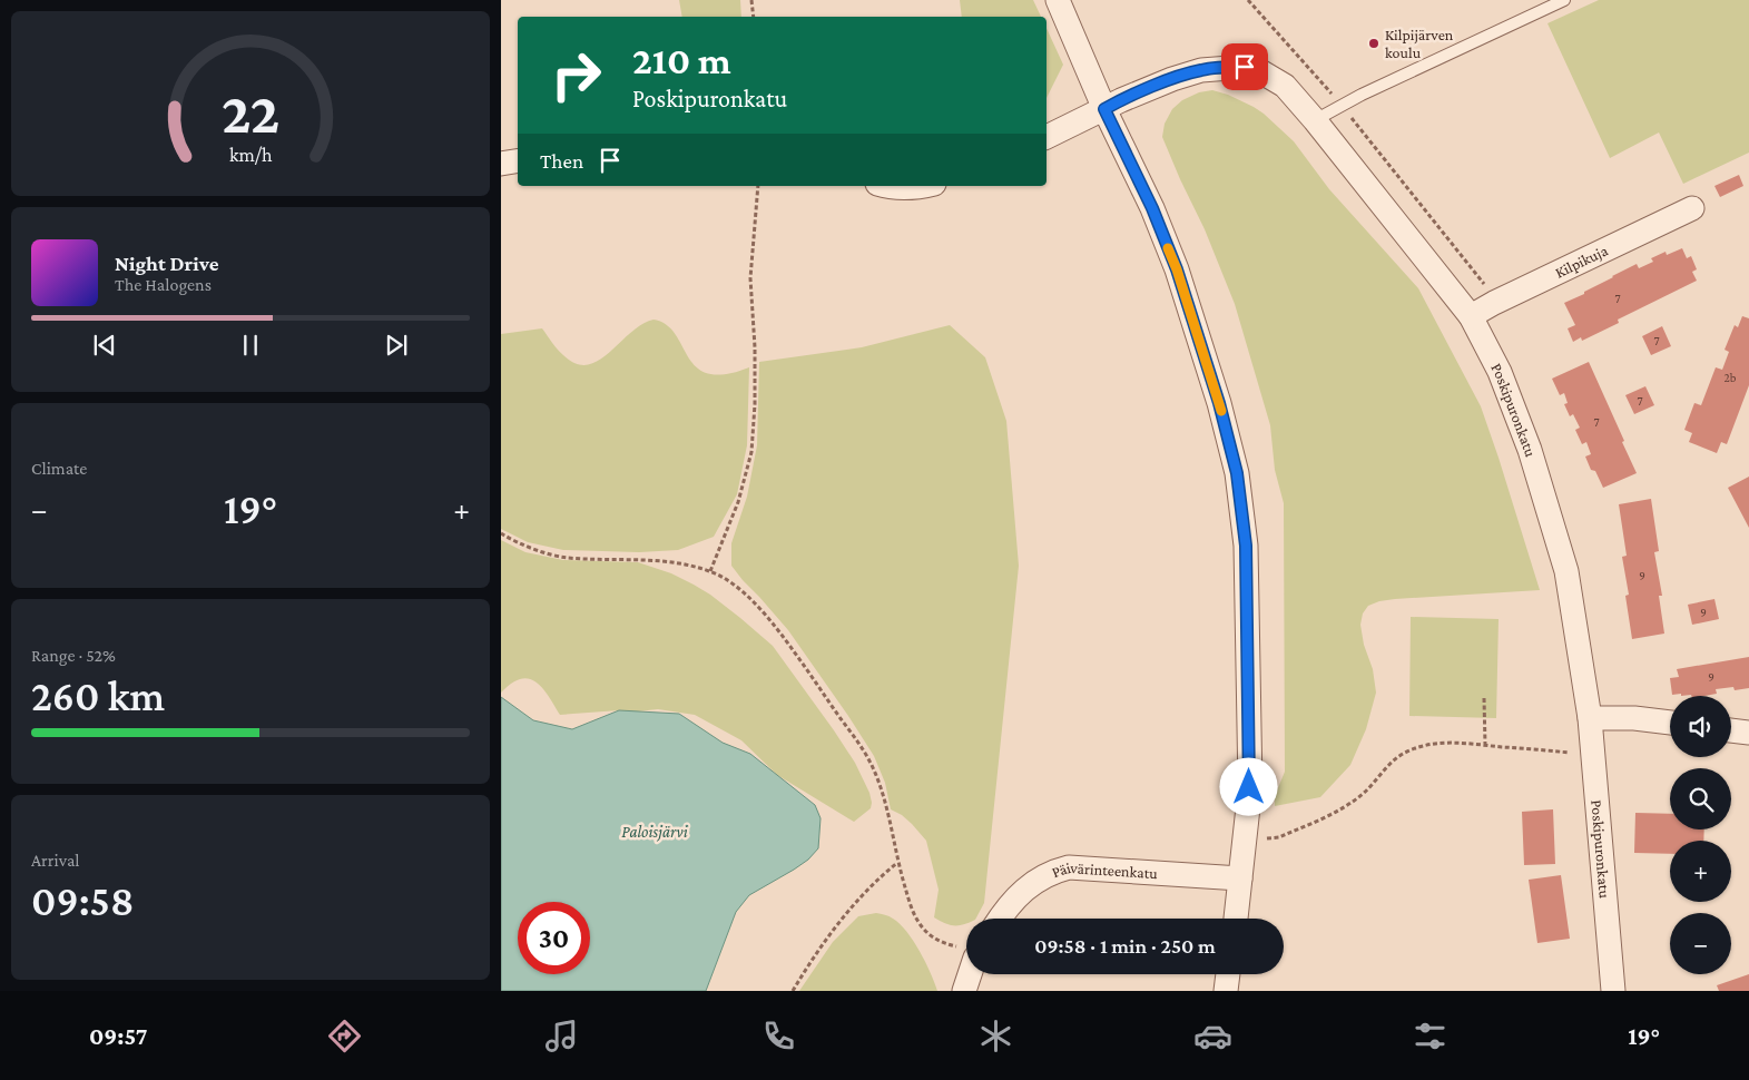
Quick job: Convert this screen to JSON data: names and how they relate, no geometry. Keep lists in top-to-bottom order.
{
  "streets": {
    "street": ["Kilpikuja", "Poskipuronkatu", "Päivärinteenkatu"]
  },
  "crossings": [
    ["Kilpikuja", "Poskipuronkatu"]
  ],
  "water": ["Paloisjärvi"],
  "places": ["Kilpijärven koulu"],
  "house_numbers": [
    "7",
    "7",
    "2b",
    "7",
    "7",
    "9",
    "9",
    "9"
  ],
  "page": {
    "turn": ["210 m", "Poskipuronkatu"],
    "then": "Then",
    "song": ["Night Drive", "The Halogens"],
    "tile": [
      "Climate",
      ["Range · 52%", "260 km"],
      ["Arrival", "09:58"]
    ],
    "heat": ["−", "19°", "+"],
    "map_buttons": ["+", "−"],
    "limit": "30",
    "trip": "09:58 · 1 min · 250 m",
    "tabs": ["09:57", "19°"],
    "gauge": ["22", "km/h"]
  }
}
